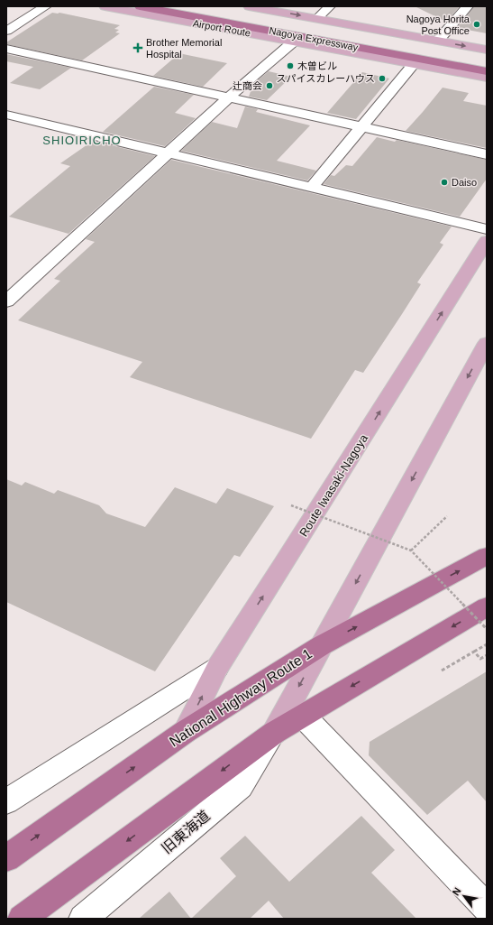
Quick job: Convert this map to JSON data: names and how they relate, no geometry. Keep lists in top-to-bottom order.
{
  "streets": {
    "highway": ["Nagoya Expressway", "National Highway Route 1"],
    "main road": ["Airport Route", "Route Iwasaki-Nagoya"],
    "street": ["旧東海道"]
  },
  "crossings": [
    ["Route Iwasaki-Nagoya", "National Highway Route 1"]
  ],
  "districts": ["SHIOIRICHO"],
  "places": {
    "other": [
      "Nagoya Horita Post Office",
      "木曽ビル",
      "スパイスカレーハウス",
      "辻商会",
      "Daiso"
    ],
    "health": ["Brother Memorial Hospital"]
  },
  "north": "top left"
}
